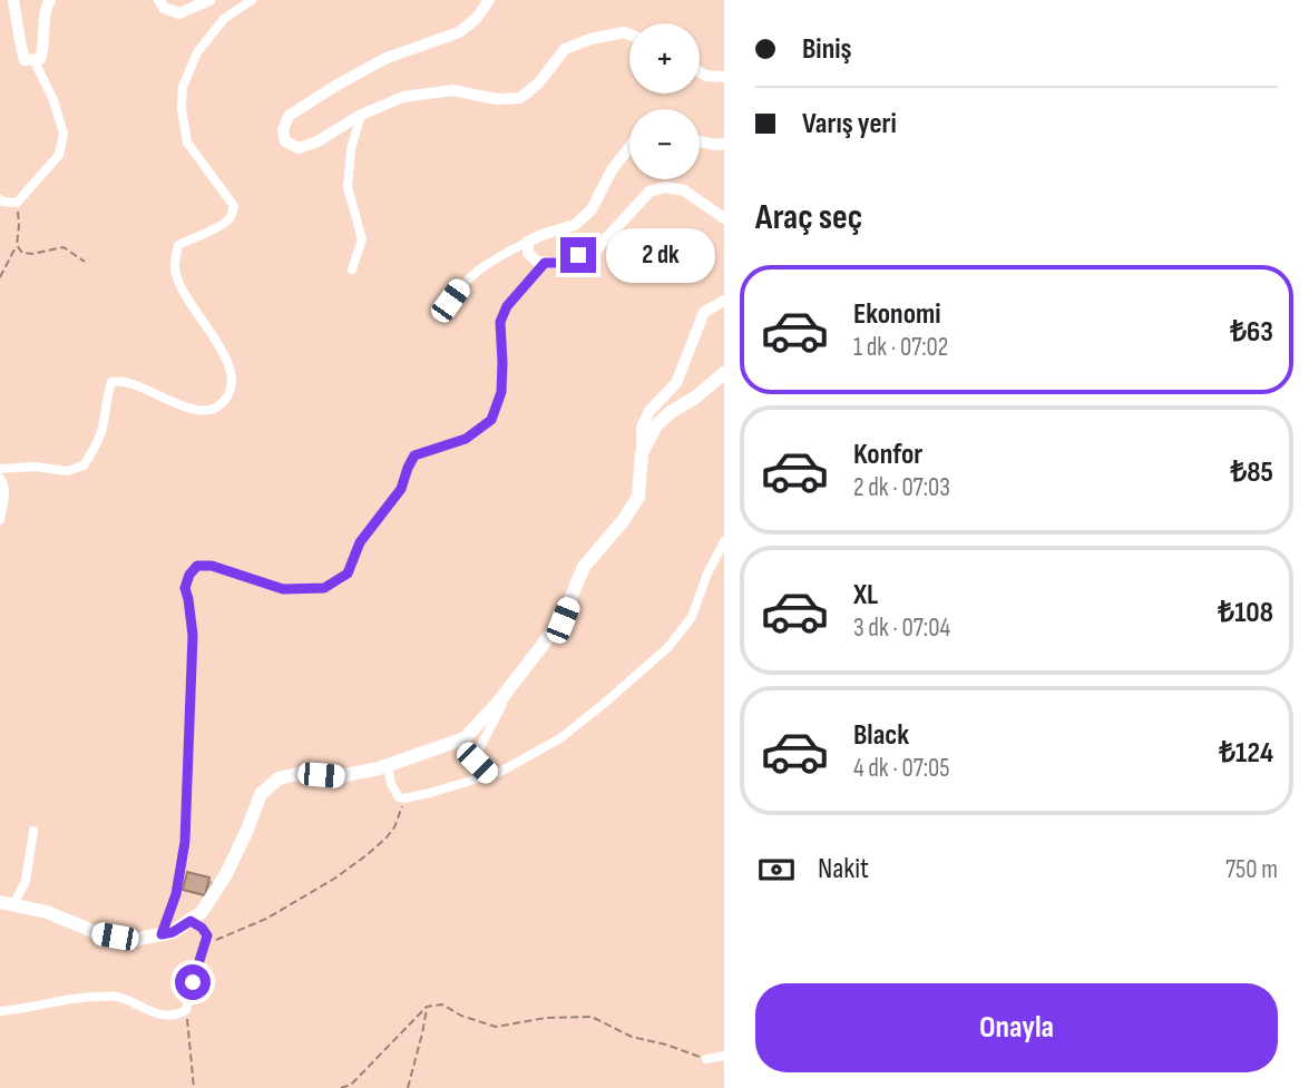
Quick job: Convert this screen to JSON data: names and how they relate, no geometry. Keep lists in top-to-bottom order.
{
  "page": {
    "banner": ["Biniş", "Varış yeri"],
    "map_buttons": ["+", "−"],
    "heading": "Araç seç",
    "bubble": "2 dk",
    "list": [
      {
        "name": "Ekonomi",
        "note": "1 dk · 07:02",
        "value": "₺63"
      },
      {
        "name": "Konfor",
        "note": "2 dk · 07:03",
        "value": "₺85"
      },
      {
        "name": "XL",
        "note": "3 dk · 07:04",
        "value": "₺108"
      },
      {
        "name": "Black",
        "note": "4 dk · 07:05",
        "value": "₺124"
      }
    ],
    "pay": ["Nakit", "750 m"],
    "buttons": "Onayla"
  }
}
